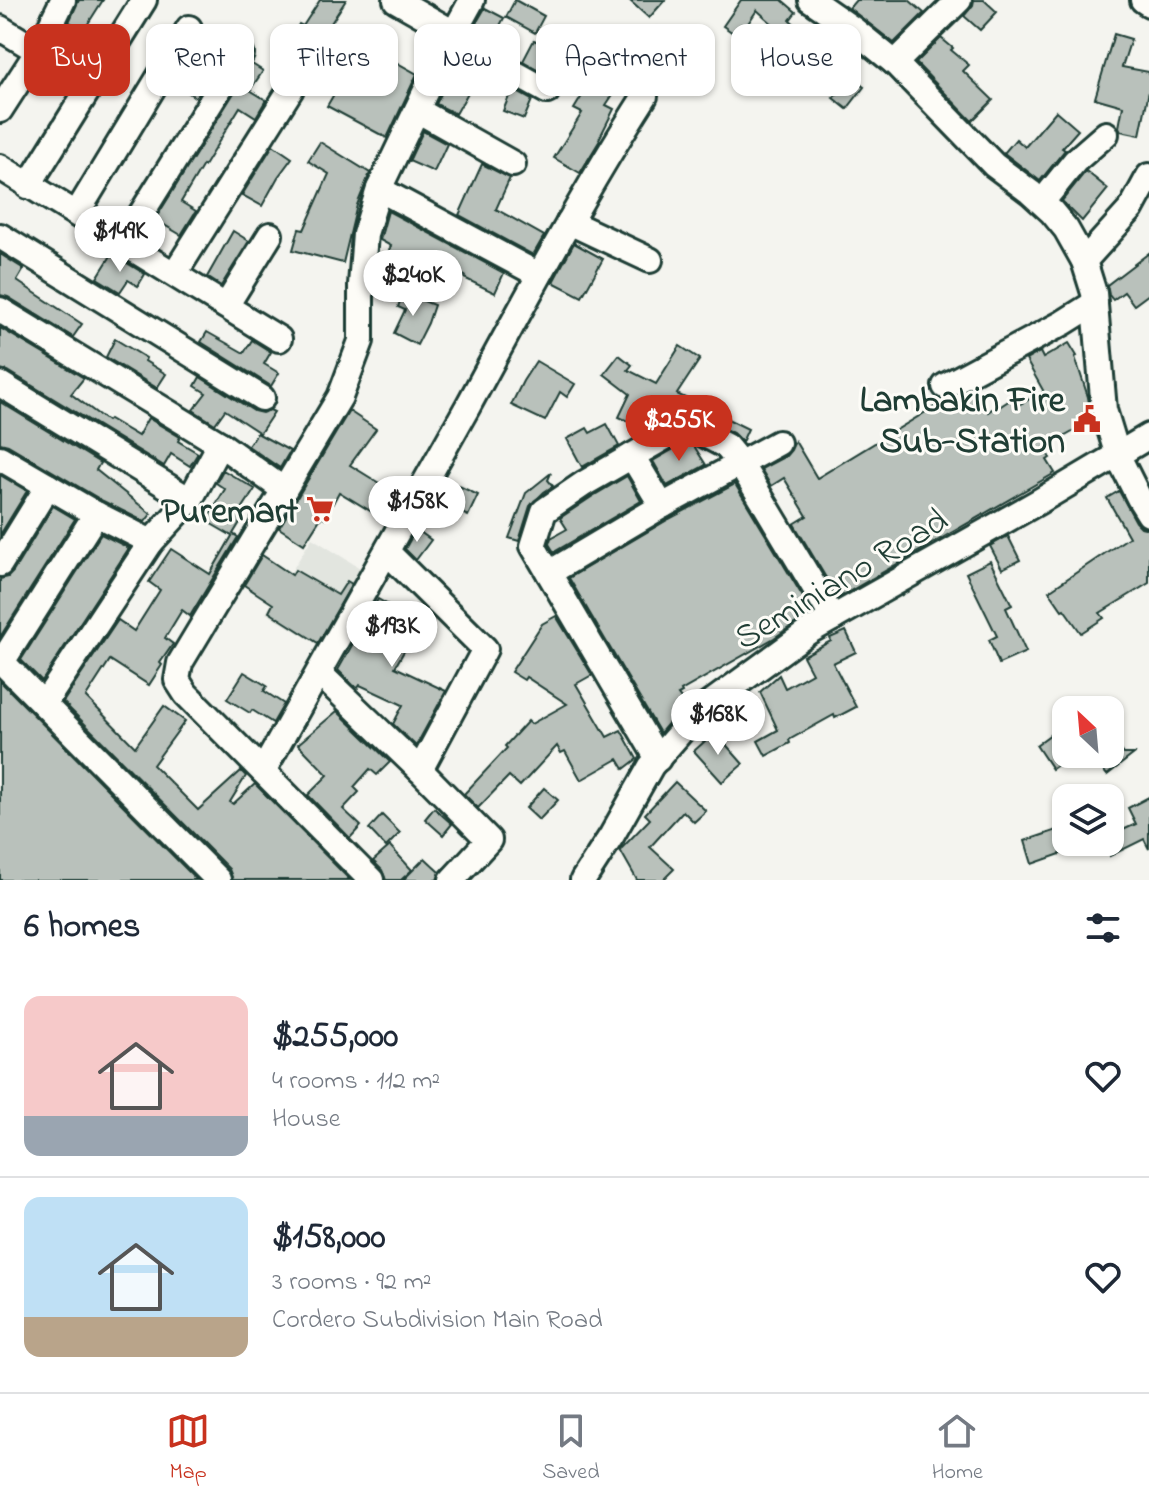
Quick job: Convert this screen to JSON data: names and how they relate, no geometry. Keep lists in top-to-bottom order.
{
  "streets": {
    "street": ["Seminiano Road"]
  },
  "places": {
    "public building": ["Lambakin Fire Sub-Station"],
    "supermarket": ["Puremart"]
  },
  "north": "top left",
  "page": {
    "chip": [
      "Buy",
      "Rent",
      "Filters",
      "New",
      "Apartment",
      "House"
    ],
    "price": [
      "$149K",
      "$240K",
      "$255K",
      "$158K",
      "$193K",
      "$168K"
    ],
    "heading": "6 homes",
    "list": [
      {
        "name": "$255,000",
        "note": "4 rooms · 112 m² · House"
      },
      {
        "name": "$158,000",
        "note": "3 rooms · 92 m² · Cordero Subdivision Main Road"
      }
    ],
    "tabs": ["Map", "Saved", "Home"]
  }
}
